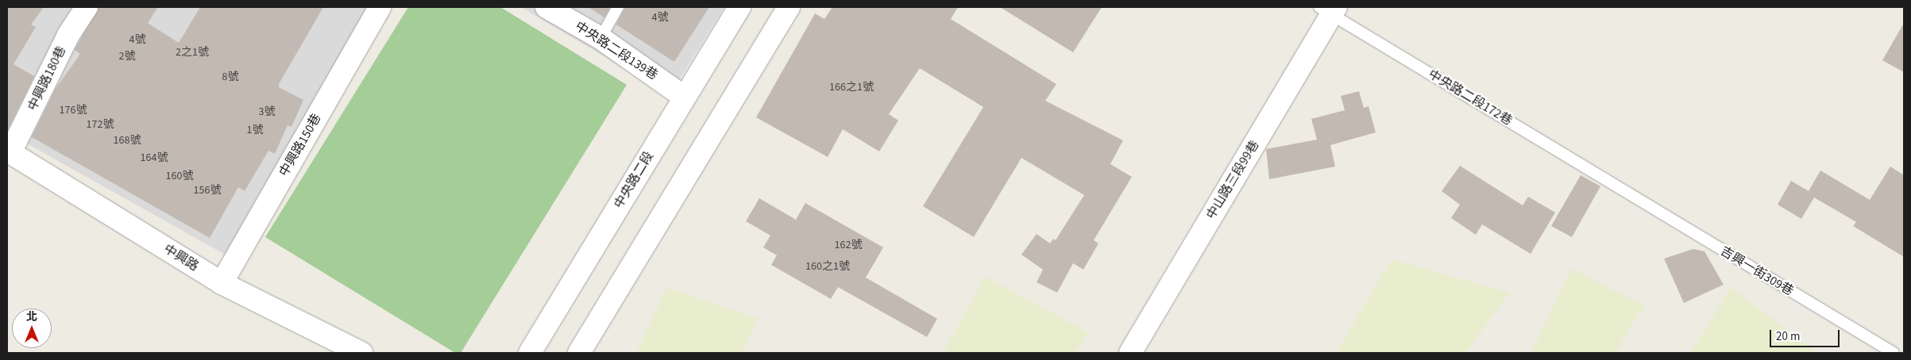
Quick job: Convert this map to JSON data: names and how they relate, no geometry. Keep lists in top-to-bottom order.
{
  "streets": {
    "street": [
      "中央路二段139巷",
      "中興路180巷",
      "中興路150巷",
      "中央路二段",
      "中山路三段99巷",
      "中興路"
    ],
    "lane": ["中央路二段172巷", "吉興一街309巷"]
  },
  "crossings": [
    ["中央路二段139巷", "中央路二段"],
    ["中興路180巷", "中興路"],
    ["中央路二段172巷", "中山路三段99巷"],
    ["中央路二段172巷", "吉興一街309巷"],
    ["中興路150巷", "中興路"]
  ],
  "house_numbers": [
    "4號",
    "4號",
    "2之1號",
    "2號",
    "8號",
    "166之1號",
    "176號",
    "3號",
    "172號",
    "1號",
    "168號",
    "164號",
    "160號",
    "156號",
    "162號",
    "160之1號"
  ],
  "scale_bar": "20 m",
  "north": "top"
}
